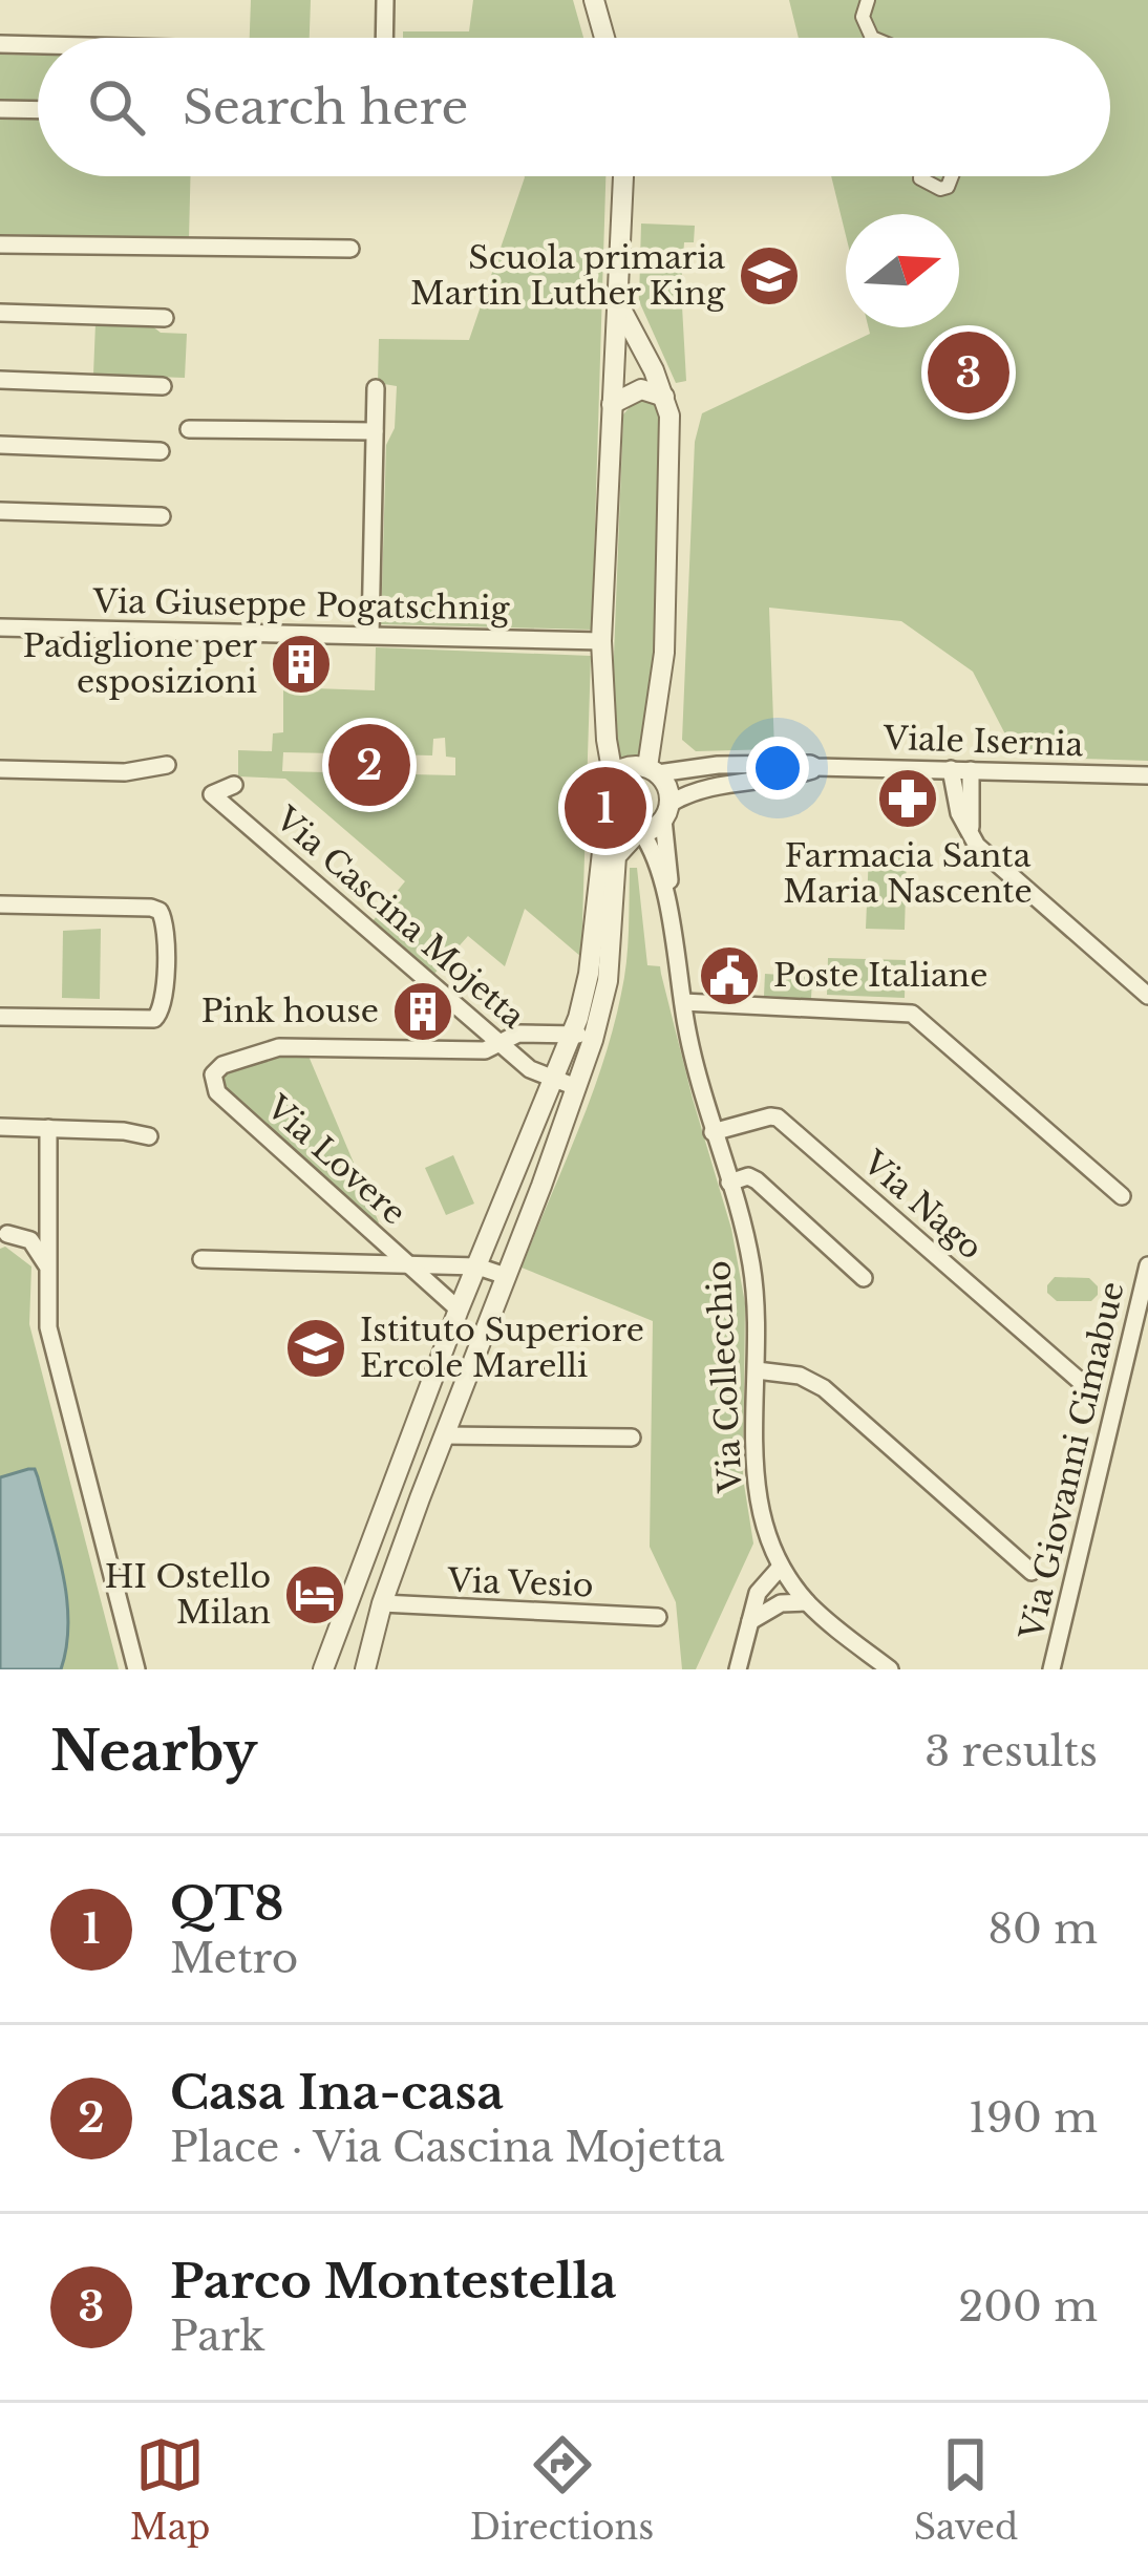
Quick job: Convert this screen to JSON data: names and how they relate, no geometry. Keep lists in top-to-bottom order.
{
  "streets": {
    "street": [
      "Via Giuseppe Pogatschnig",
      "Viale Isernia",
      "Via Cascina Mojetta",
      "Via Lovere",
      "Via Nago",
      "Via Collecchio",
      "Via Giovanni Cimabue",
      "Via Vesio"
    ]
  },
  "crossings": [
    ["Via Cascina Mojetta", "Via Lovere"],
    ["Via Nago", "Via Collecchio"]
  ],
  "places": {
    "school or university": ["Scuola primaria Martin Luther King", "Istituto Superiore Ercole Marelli"],
    "building": ["Padiglione per esposizioni", "Pink house"],
    "pharmacy": ["Farmacia Santa Maria Nascente"],
    "public building": ["Poste Italiane"],
    "hotel": ["HI Ostello Milan"]
  },
  "north": "right",
  "page": {
    "search": "Search here",
    "pins": ["3", "2", "1"],
    "heading": ["Nearby", "3 results"],
    "list": [
      {
        "mark": "1",
        "name": "QT8",
        "note": "Metro",
        "value": "80 m"
      },
      {
        "mark": "2",
        "name": "Casa Ina-casa",
        "note": "Place · Via Cascina Mojetta",
        "value": "190 m"
      },
      {
        "mark": "3",
        "name": "Parco Montestella",
        "note": "Park",
        "value": "200 m"
      }
    ],
    "nav": ["Map", "Directions", "Saved"]
  }
}
